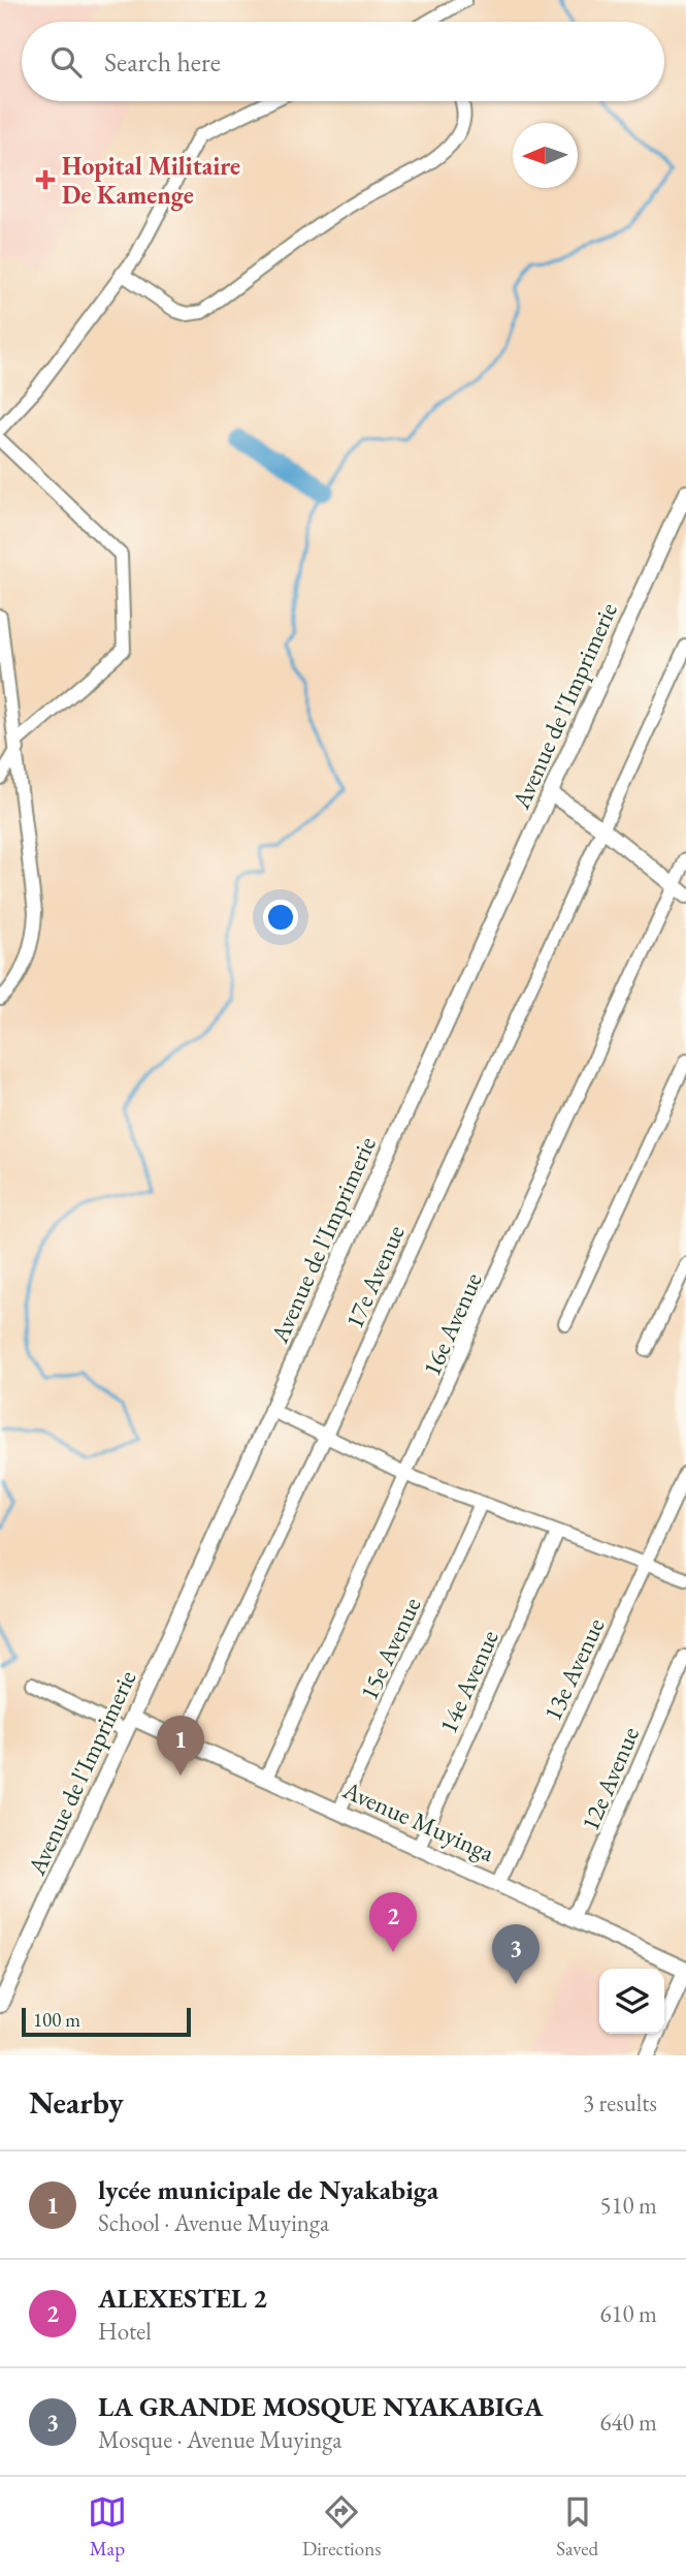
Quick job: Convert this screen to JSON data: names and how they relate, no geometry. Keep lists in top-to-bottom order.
{
  "streets": {
    "street": [
      "Avenue de l'Imprimerie",
      "17e Avenue",
      "16e Avenue",
      "15e Avenue",
      "13e Avenue",
      "14e Avenue",
      "12e Avenue",
      "Avenue Muyinga"
    ]
  },
  "crossings": [
    ["Avenue de l'Imprimerie", "Avenue Muyinga"],
    ["17e Avenue", "Avenue Muyinga"],
    ["16e Avenue", "Avenue Muyinga"],
    ["15e Avenue", "Avenue Muyinga"],
    ["13e Avenue", "Avenue Muyinga"],
    ["14e Avenue", "Avenue Muyinga"],
    ["12e Avenue", "Avenue Muyinga"]
  ],
  "places": {
    "health": ["Hopital Militaire De Kamenge"]
  },
  "scale_bar": "100 m",
  "north": "left",
  "page": {
    "search": "Search here",
    "pins": ["1", "2", "3"],
    "scale": "100 m",
    "heading": ["Nearby", "3 results"],
    "list": [
      {
        "mark": "1",
        "name": "lycée municipale de Nyakabiga",
        "note": "School · Avenue Muyinga",
        "value": "510 m"
      },
      {
        "mark": "2",
        "name": "ALEXESTEL 2",
        "note": "Hotel",
        "value": "610 m"
      },
      {
        "mark": "3",
        "name": "LA GRANDE MOSQUE NYAKABIGA",
        "note": "Mosque · Avenue Muyinga",
        "value": "640 m"
      }
    ],
    "nav": ["Map", "Directions", "Saved"]
  }
}
